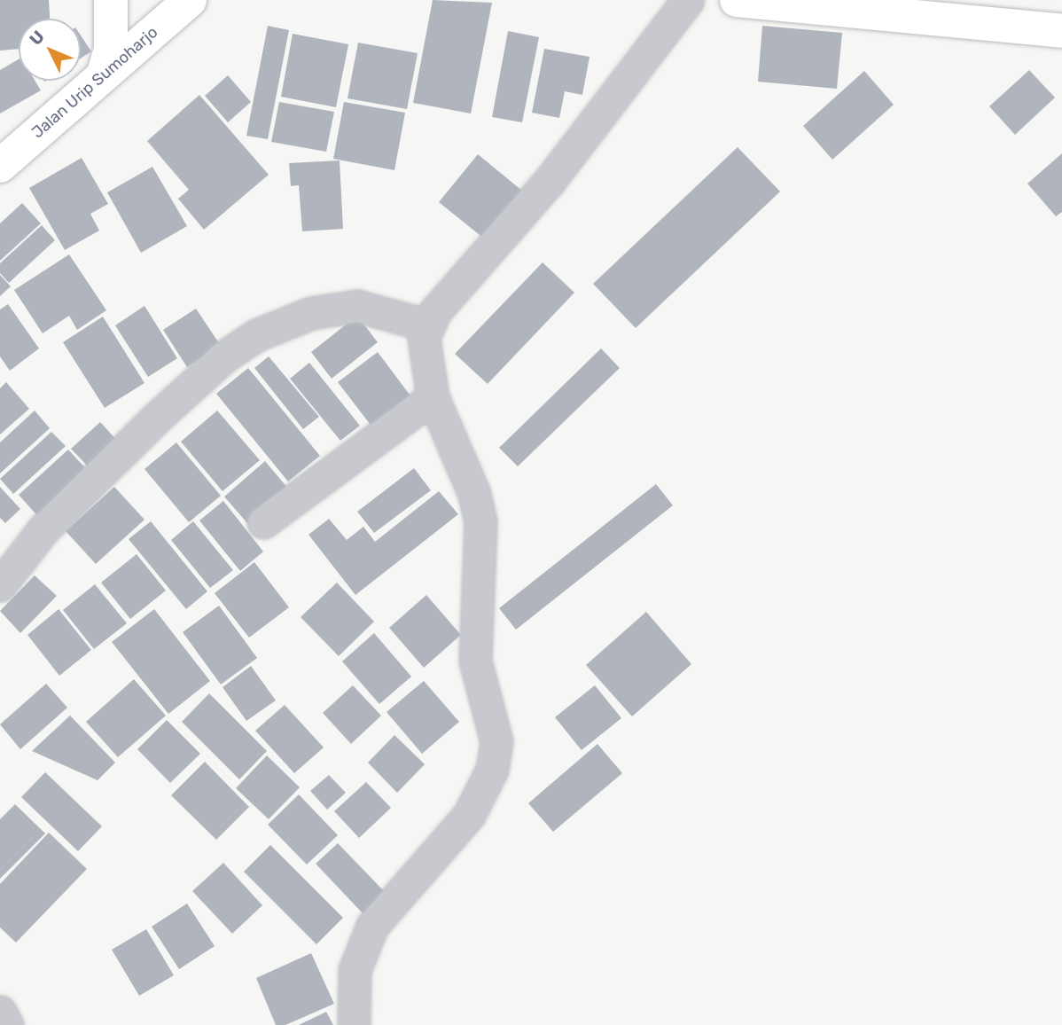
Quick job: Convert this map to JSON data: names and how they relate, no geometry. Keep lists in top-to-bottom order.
{
  "streets": {
    "main road": ["Jalan Urip Sumoharjo"]
  },
  "north": "top left"
}
